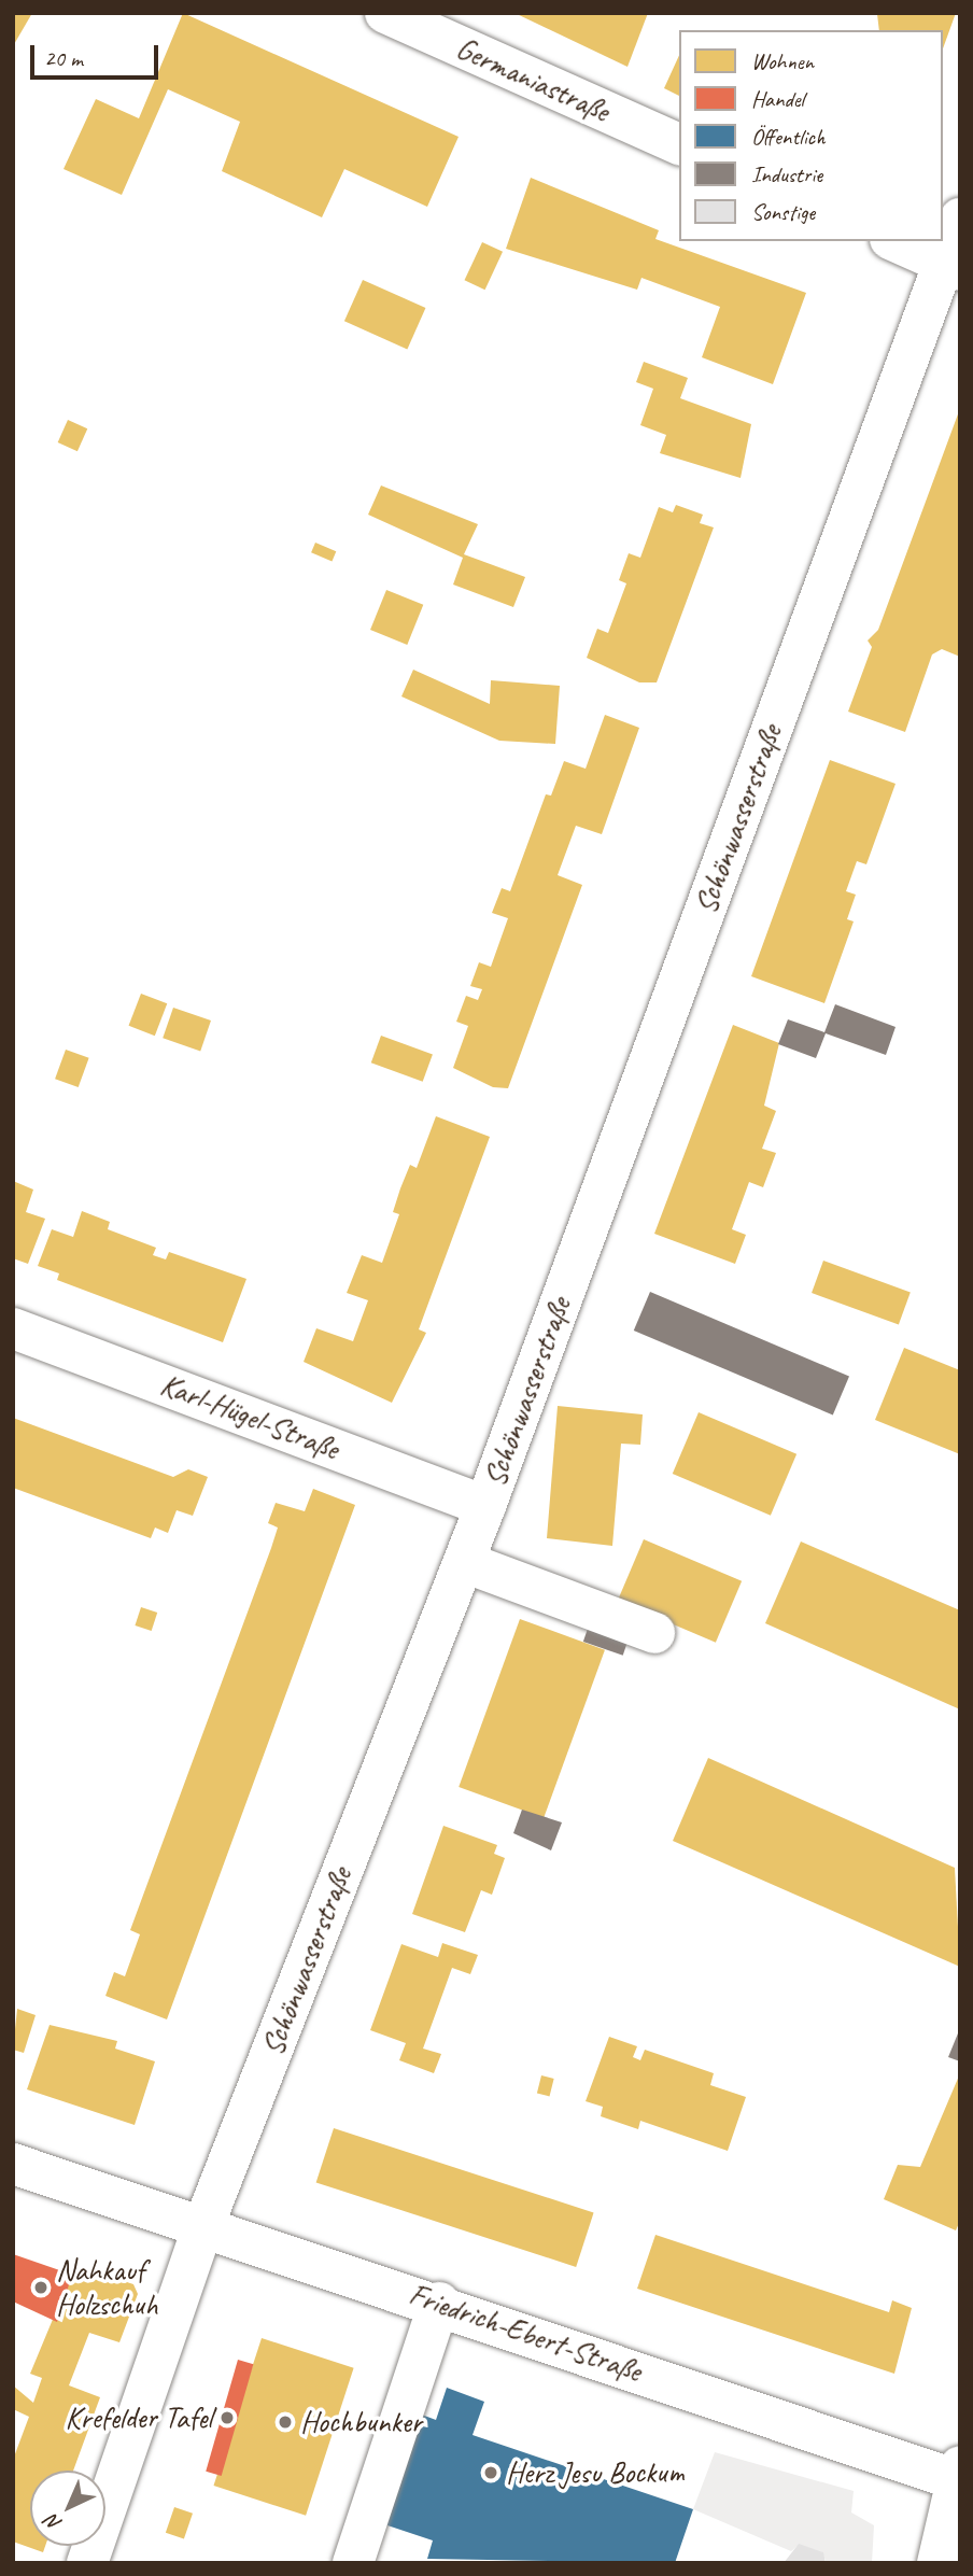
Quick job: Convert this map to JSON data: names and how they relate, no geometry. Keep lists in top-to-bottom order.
{
  "streets": {
    "street": [
      "Germaniastraße",
      "Schönwasserstraße",
      "Karl-Hügel-Straße",
      "Friedrich-Ebert-Straße"
    ]
  },
  "crossings": [
    ["Schönwasserstraße", "Karl-Hügel-Straße"],
    ["Schönwasserstraße", "Friedrich-Ebert-Straße"]
  ],
  "places": [
    "Nahkauf Holzschuh",
    "Krefelder Tafel",
    "Hochbunker",
    "Herz Jesu Bockum"
  ],
  "legend": [
    "Wohnen",
    "Handel",
    "Öffentlich",
    "Industrie",
    "Sonstige"
  ],
  "scale_bar": "20 m",
  "north": "bottom left"
}
